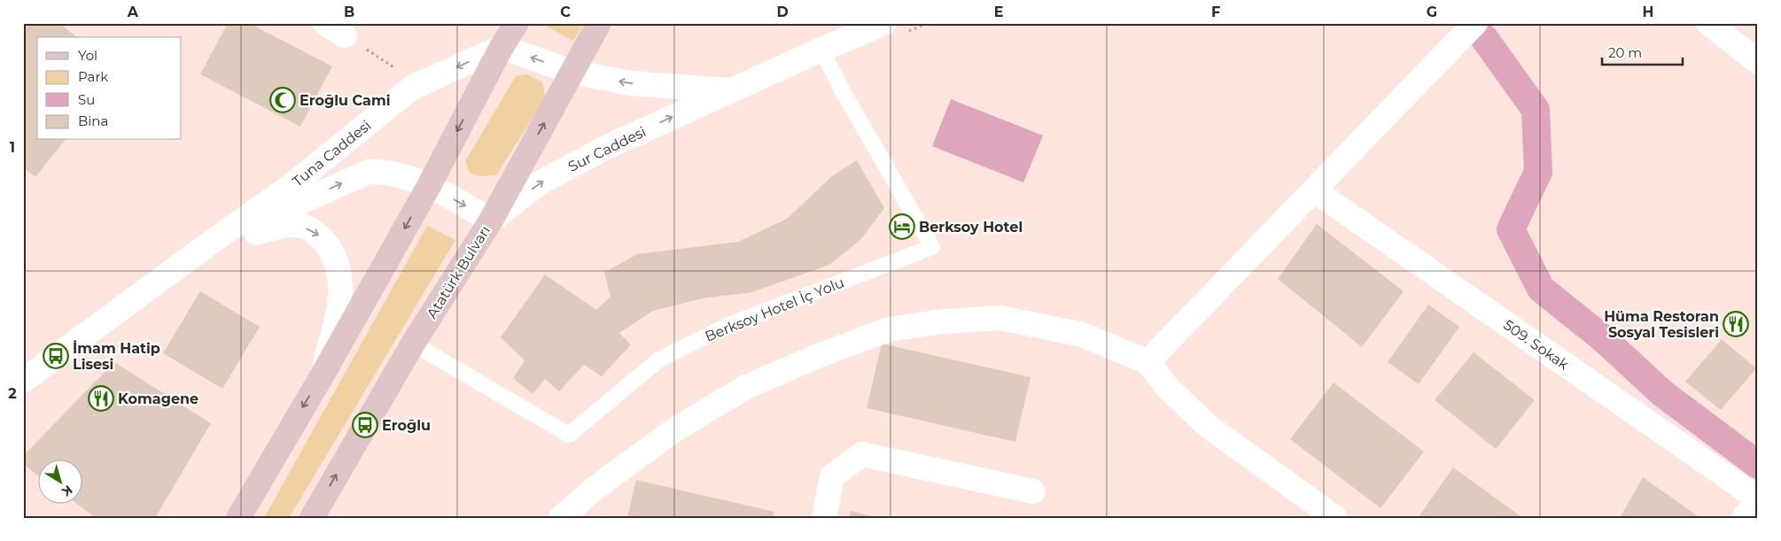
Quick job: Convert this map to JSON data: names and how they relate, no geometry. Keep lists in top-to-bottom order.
{
  "streets": {
    "main road": ["Atatürk Bulvarı"],
    "street": ["Sur Caddesi", "Tuna Caddesi", "509. Sokak"],
    "lane": ["Berksoy Hotel İç Yolu"]
  },
  "crossings": [
    ["Sur Caddesi", "Tuna Caddesi"],
    ["Sur Caddesi", "Atatürk Bulvarı"],
    ["Sur Caddesi", "Berksoy Hotel İç Yolu"],
    ["Tuna Caddesi", "Atatürk Bulvarı"],
    ["Atatürk Bulvarı", "Berksoy Hotel İç Yolu"]
  ],
  "places": {
    "mosque": ["Eroğlu Cami"],
    "hotel": ["Berksoy Hotel"],
    "restaurant": ["Hüma Restoran Sosyal Tesisleri", "Komagene"],
    "bus stop": ["İmam Hatip Lisesi", "Eroğlu"]
  },
  "legend": [
    "Yol",
    "Park",
    "Su",
    "Bina"
  ],
  "scale_bar": "20 m",
  "north": "bottom right",
  "grid": {
    "columns": [
      "A",
      "B",
      "C",
      "D",
      "E",
      "F",
      "G",
      "H"
    ],
    "rows": ["1", "2"]
  }
}
